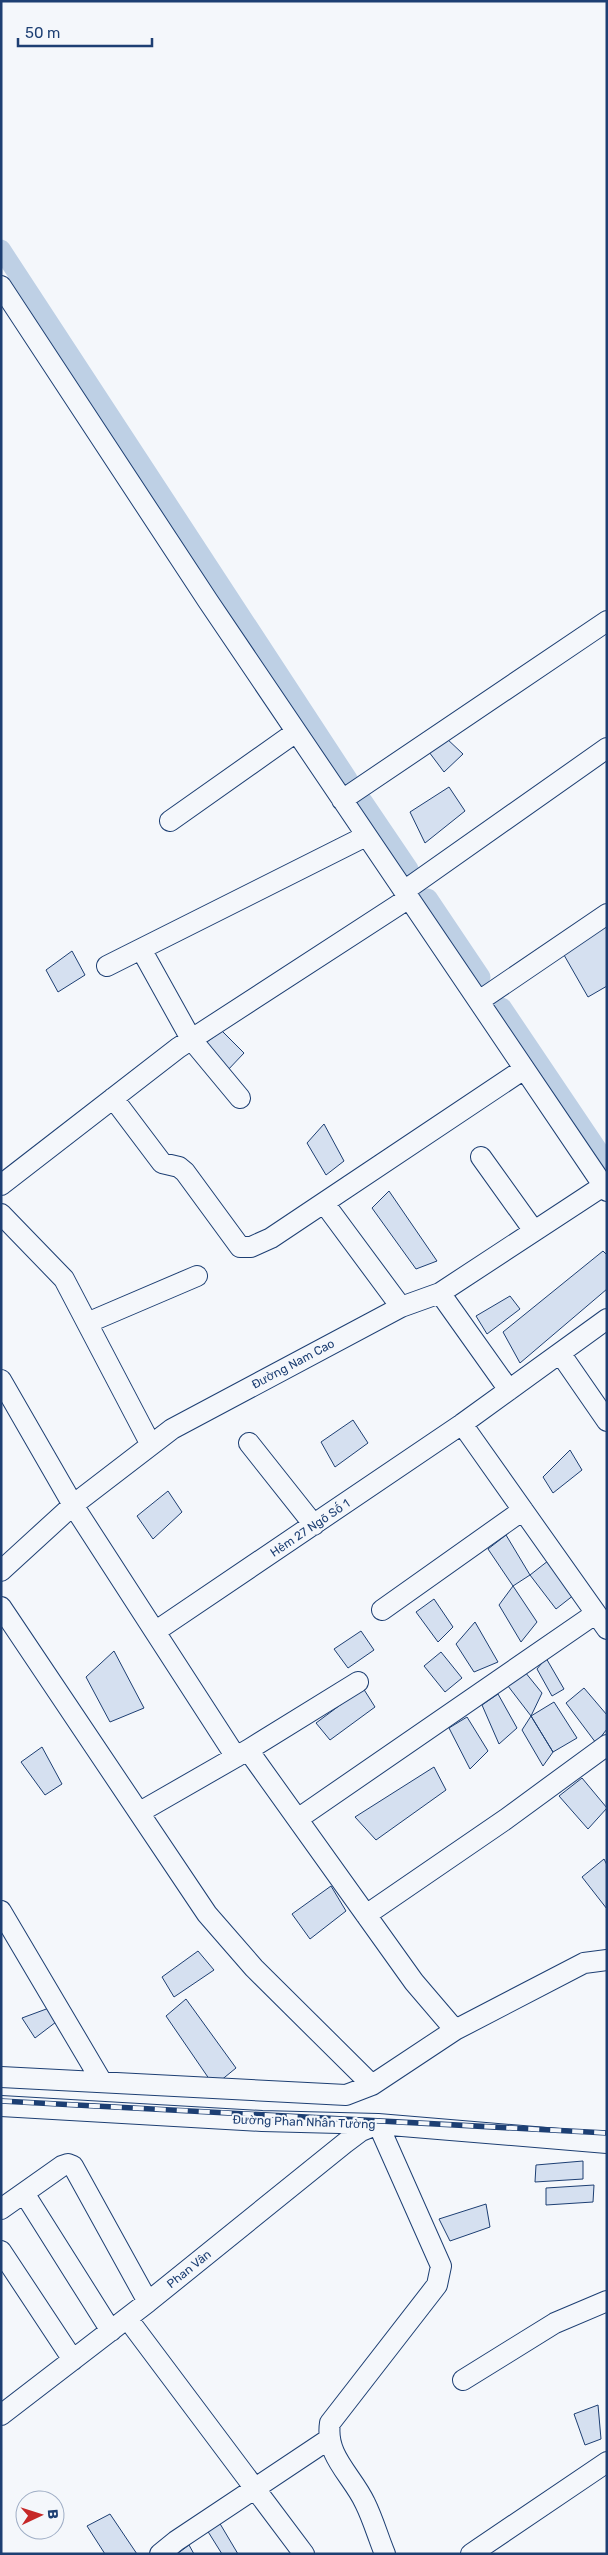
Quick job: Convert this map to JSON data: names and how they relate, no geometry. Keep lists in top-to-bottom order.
{
  "streets": {
    "street": [
      "Đường Nam Cao",
      "Hẻm 27 Ngõ Số 1",
      "Đường Phan Nhân Tường",
      "Phan Vân"
    ]
  },
  "crossings": [
    ["Đường Phan Nhân Tường", "Phan Vân"]
  ],
  "scale_bar": "50 m",
  "north": "right"
}
